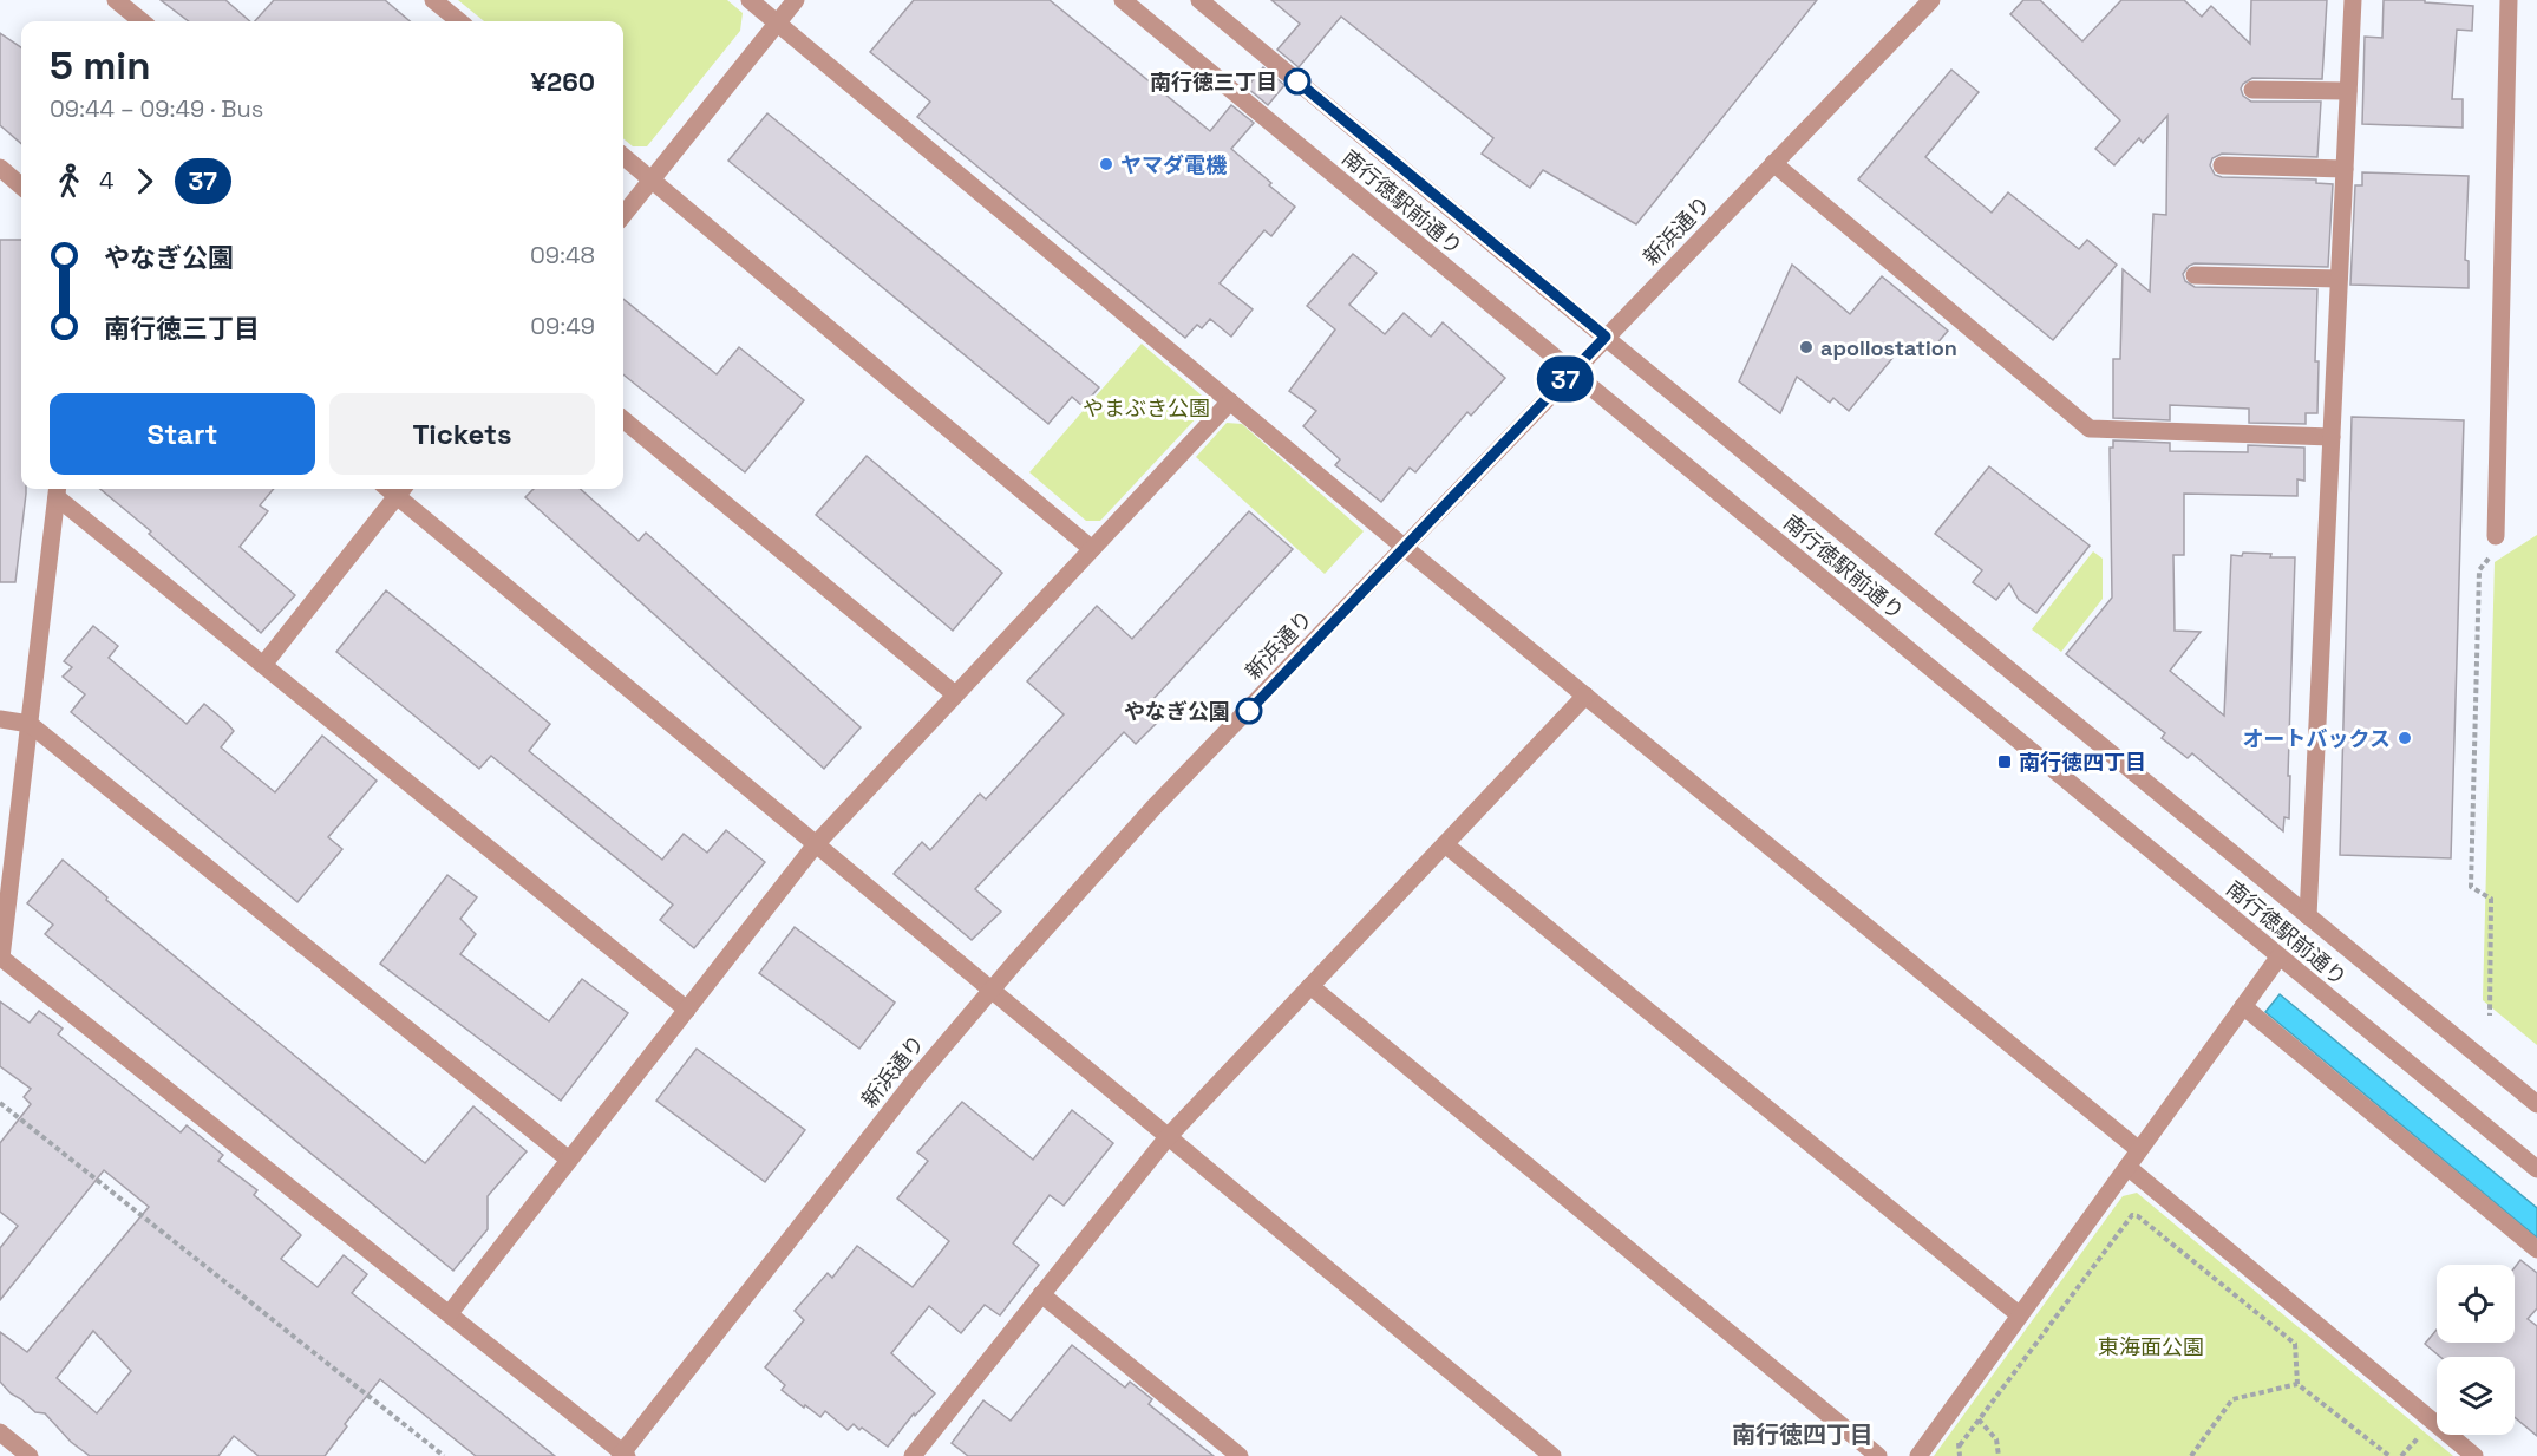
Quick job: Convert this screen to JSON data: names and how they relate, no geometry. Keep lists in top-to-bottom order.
{
  "streets": {
    "street": ["南行徳駅前通り", "新浜通り"]
  },
  "crossings": [
    ["南行徳駅前通り", "新浜通り"]
  ],
  "districts": ["南行徳四丁目"],
  "parks": ["やまぶき公園", "東海面公園"],
  "places": {
    "other": [
      "南行徳三丁目",
      "ヤマダ電機",
      "apollostation",
      "やなぎ公園",
      "オートバックス"
    ],
    "transit": ["南行徳四丁目"]
  },
  "lines": ["bus line 37"],
  "page": {
    "on_map": "37",
    "heading": ["5 min", "09:44 – 09:49 · Bus", "¥260"],
    "legs": ["4", "37"],
    "list": [
      {
        "name": "やなぎ公園",
        "value": "09:48"
      },
      {
        "name": "南行徳三丁目",
        "value": "09:49"
      }
    ],
    "buttons": ["Start", "Tickets"]
  }
}
